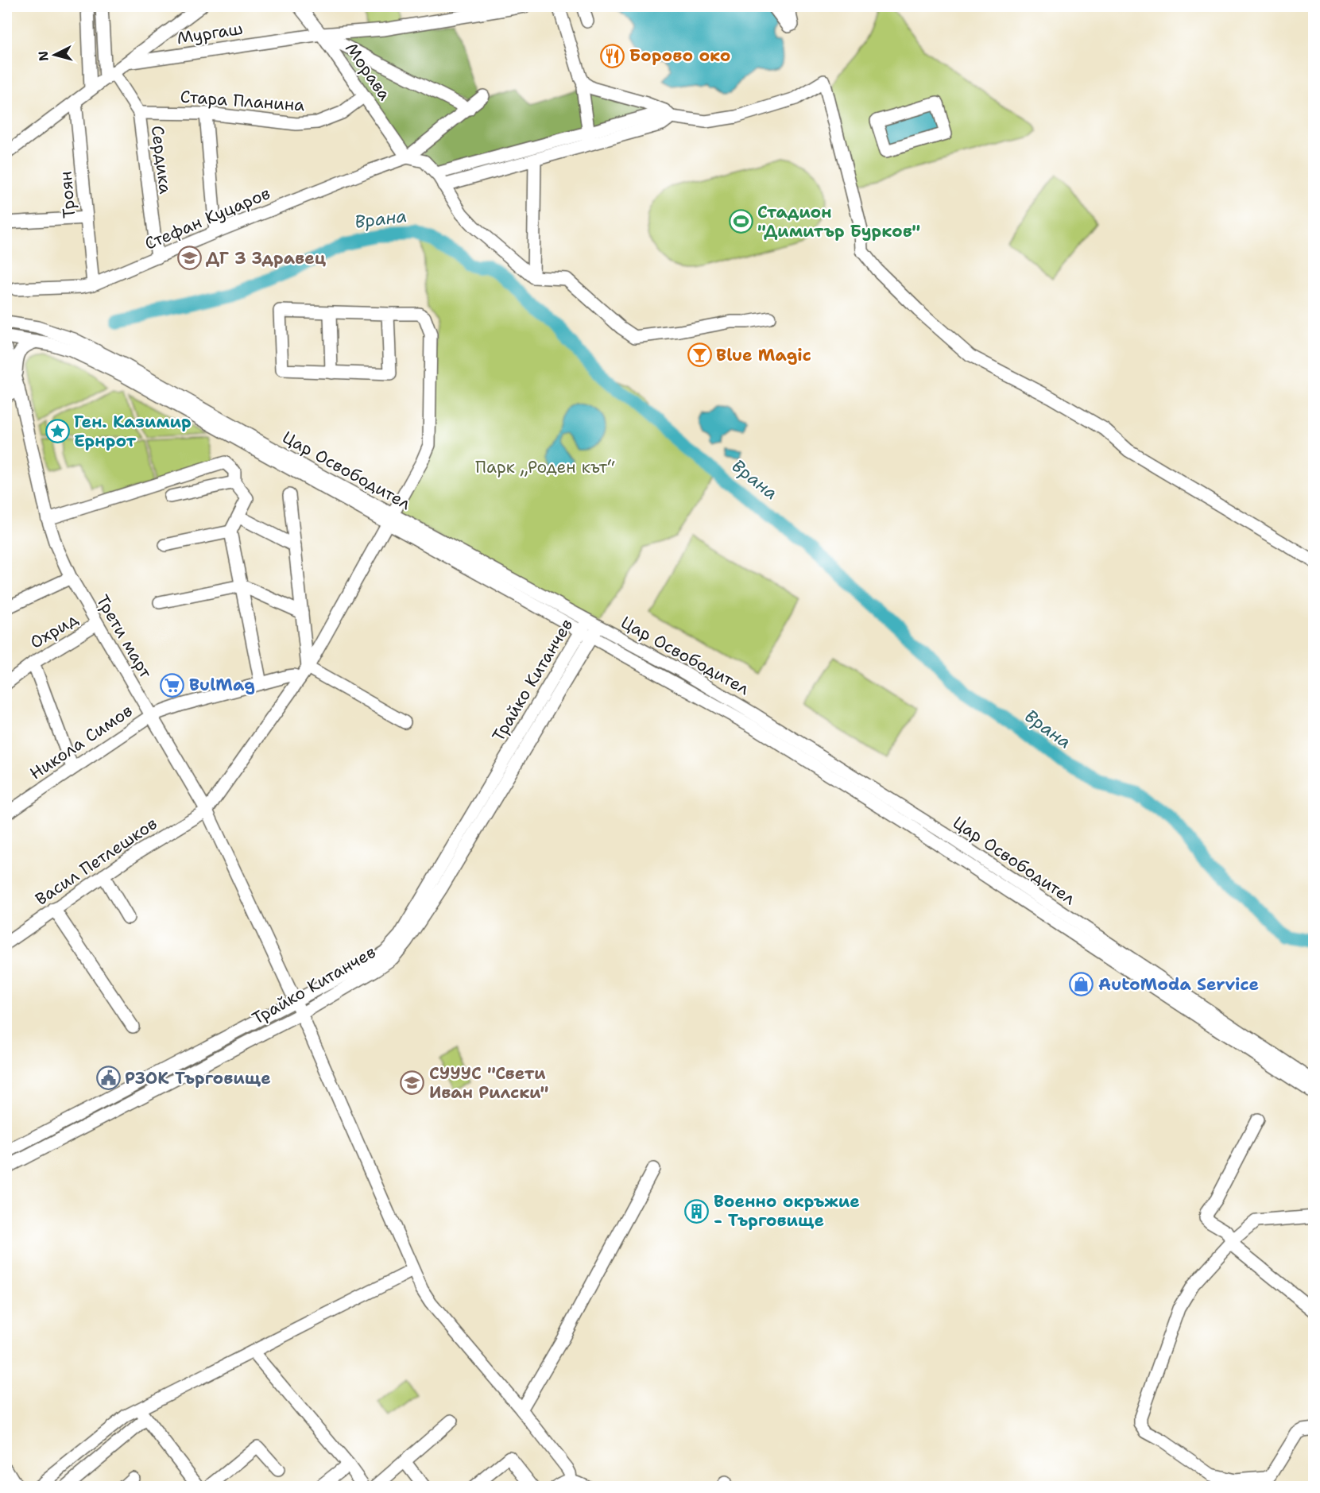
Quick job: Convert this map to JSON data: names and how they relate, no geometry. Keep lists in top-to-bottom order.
{
  "streets": {
    "street": [
      "Мургаш",
      "Морава",
      "Стара Планина",
      "Сердика",
      "Троян",
      "Стефан Куцаров",
      "Цар Освободител",
      "Охрид",
      "Трети март",
      "Трайко Китанчев",
      "Никола Симов",
      "Васил Петлешков"
    ]
  },
  "crossings": [
    ["Мургаш", "Морава"],
    ["Морава", "Стара Планина"],
    ["Морава", "Стефан Куцаров"],
    ["Стара Планина", "Сердика"],
    ["Сердика", "Стефан Куцаров"],
    ["Троян", "Стефан Куцаров"],
    ["Цар Освободител", "Трайко Китанчев"],
    ["Охрид", "Трети март"],
    ["Трети март", "Трайко Китанчев"],
    ["Трети март", "Никола Симов"],
    ["Трети март", "Васил Петлешков"]
  ],
  "water": ["Врана"],
  "parks": ["Парк „Роден кът“"],
  "places": {
    "restaurant": ["Борово око"],
    "sports": ["Стадион \"Димитър Бурков\""],
    "school or university": ["ДГ 3 Здравец", "СУУУС \"Свети Иван Рилски\""],
    "bar": ["Blue Magic"],
    "place": ["Ген. Казимир Ернрот"],
    "supermarket": ["BulMag"],
    "shop": ["AutoModa Service"],
    "public building": ["РЗОК Търговище"],
    "building": ["Военно окръжие - Търговище"]
  },
  "north": "left"
}
